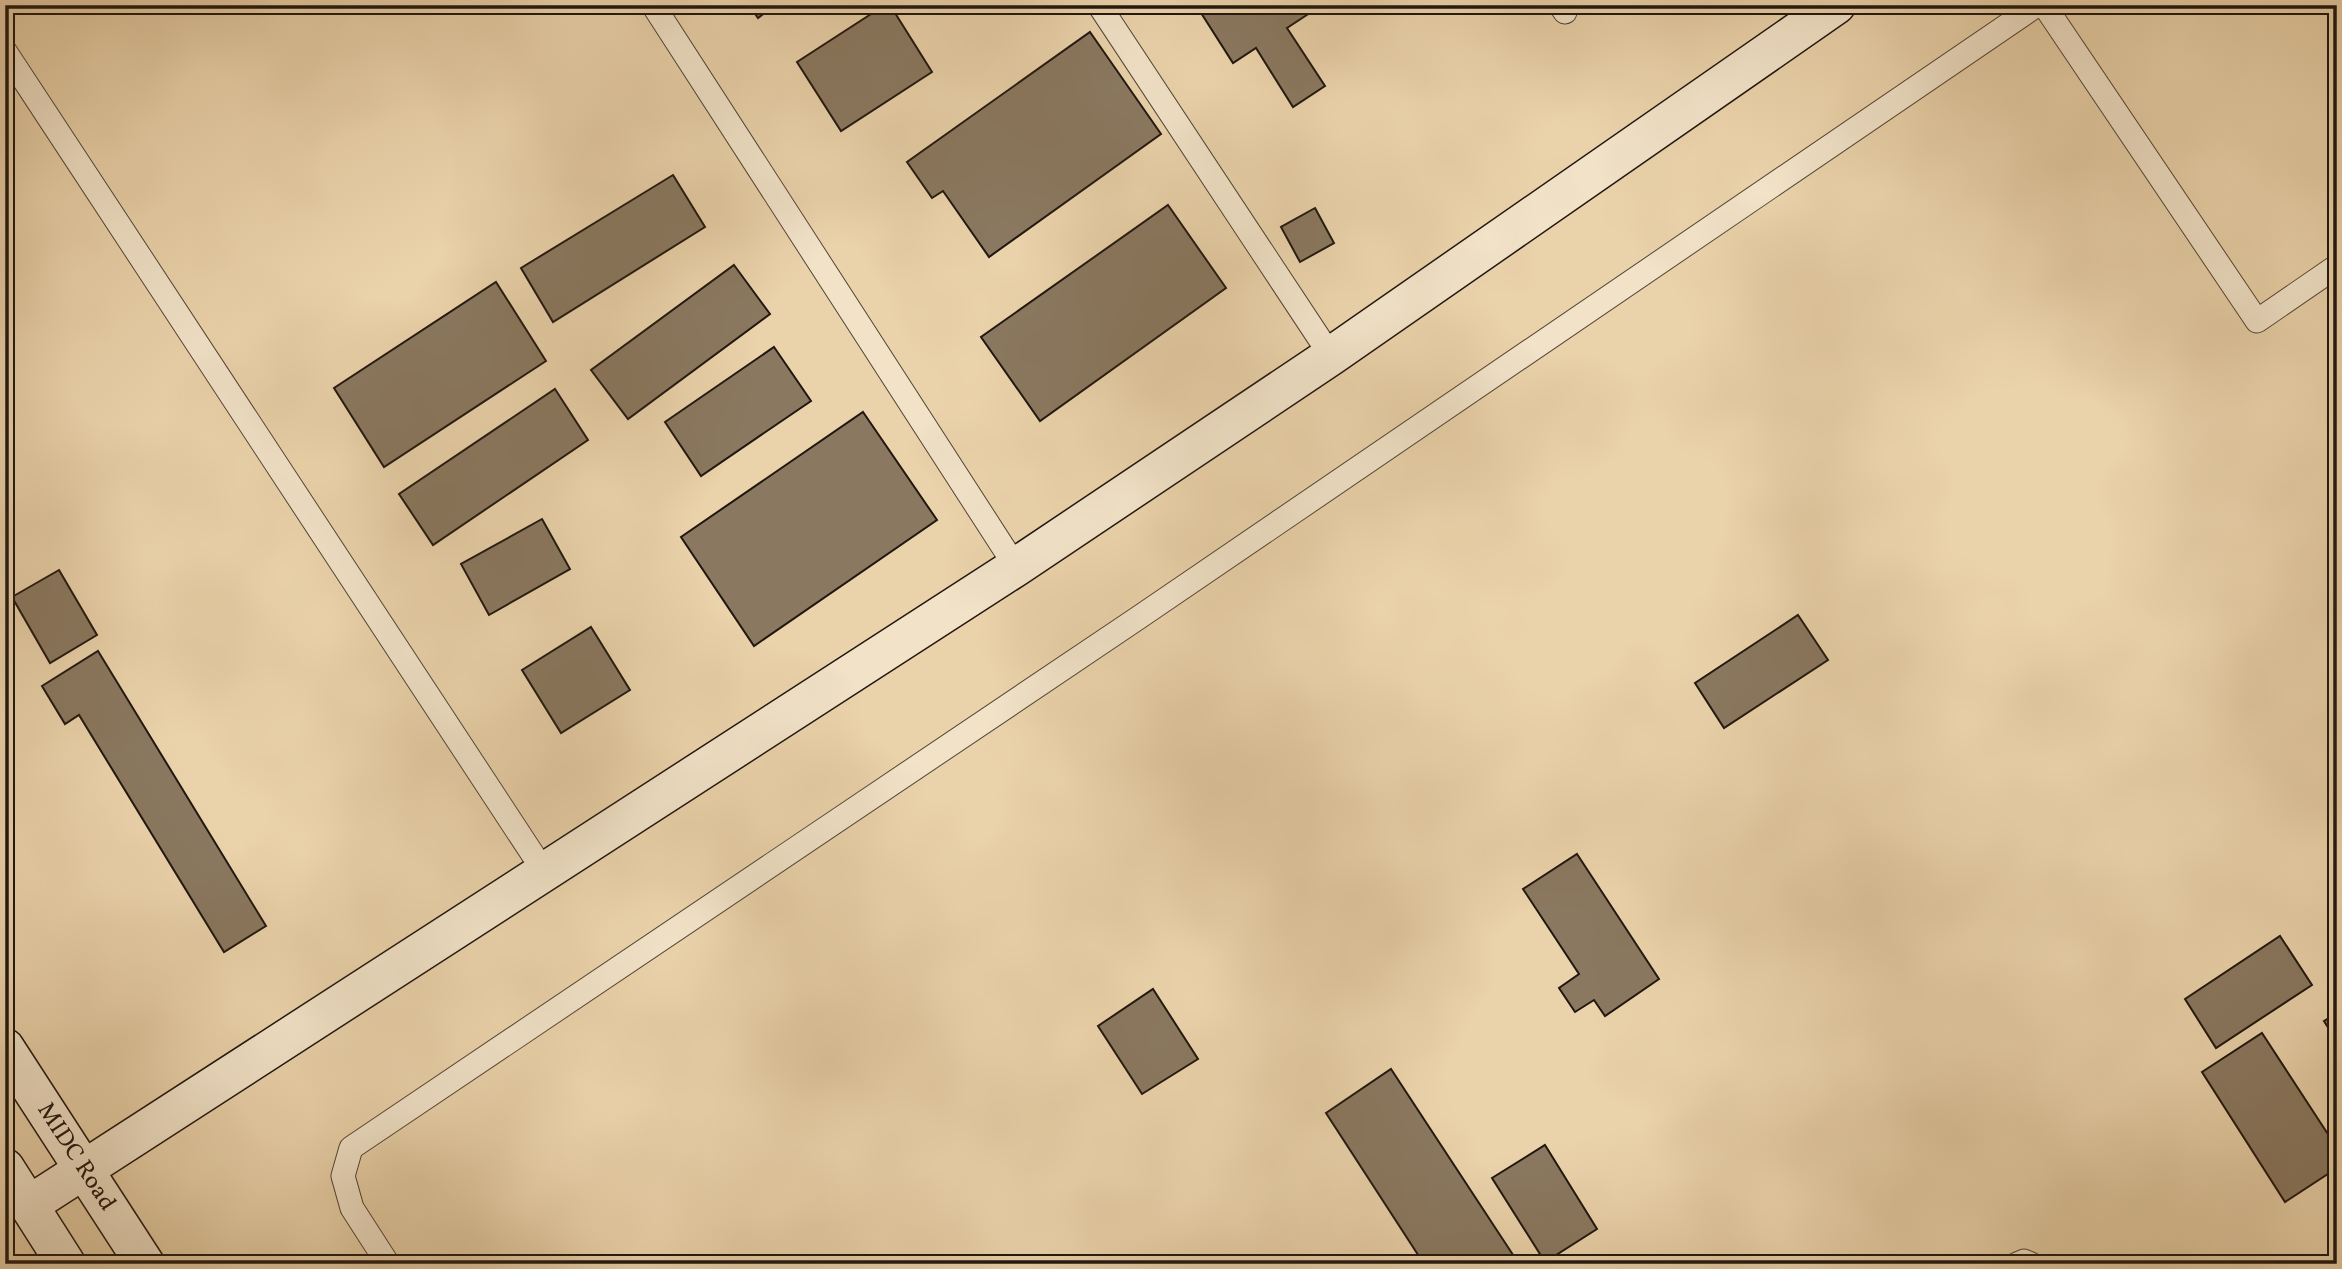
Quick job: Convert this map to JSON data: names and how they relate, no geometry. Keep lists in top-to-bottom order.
{
  "streets": {
    "main road": ["MIDC Road"]
  }
}
